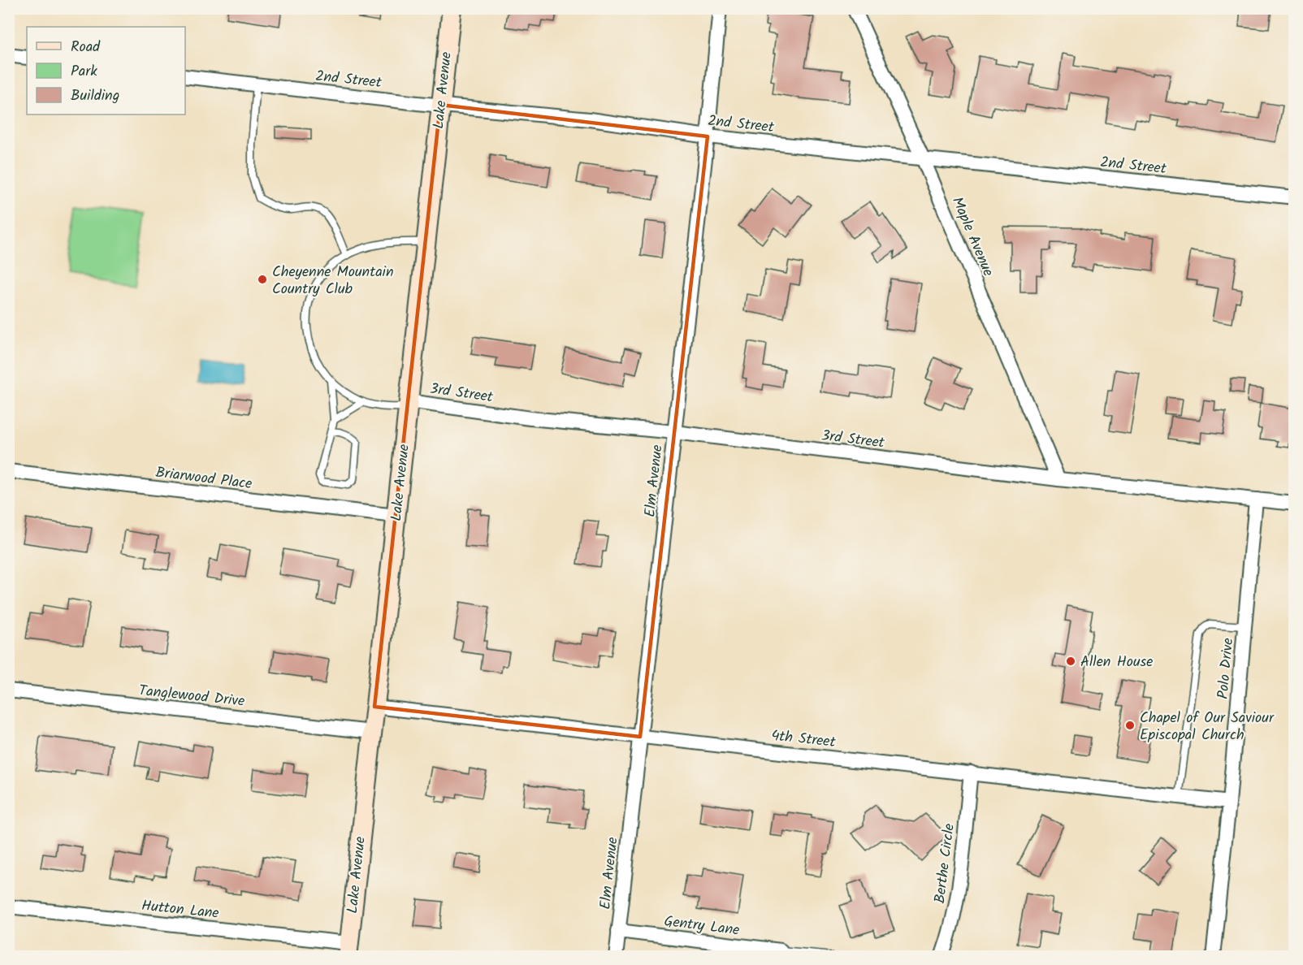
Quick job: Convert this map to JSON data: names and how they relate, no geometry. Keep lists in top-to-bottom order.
{
  "streets": {
    "main road": ["Lake Avenue"],
    "street": [
      "2nd Street",
      "Maple Avenue",
      "3rd Street",
      "Briarwood Place",
      "Elm Avenue",
      "Polo Drive",
      "Tanglewood Drive",
      "4th Street",
      "Berthe Circle",
      "Hutton Lane",
      "Gentry Lane"
    ]
  },
  "crossings": [
    ["2nd Street", "Lake Avenue"],
    ["2nd Street", "Maple Avenue"],
    ["2nd Street", "Elm Avenue"],
    ["Lake Avenue", "3rd Street"],
    ["Lake Avenue", "Briarwood Place"],
    ["Lake Avenue", "Tanglewood Drive"],
    ["Lake Avenue", "4th Street"],
    ["Lake Avenue", "Hutton Lane"],
    ["Maple Avenue", "3rd Street"],
    ["3rd Street", "Elm Avenue"],
    ["3rd Street", "Polo Drive"],
    ["Elm Avenue", "4th Street"],
    ["Elm Avenue", "Gentry Lane"],
    ["Polo Drive", "4th Street"],
    ["4th Street", "Berthe Circle"]
  ],
  "places": ["Cheyenne Mountain Country Club", "Allen House", "Chapel of Our Saviour Episcopal Church"],
  "legend": ["Road", "Park", "Building"]
}
